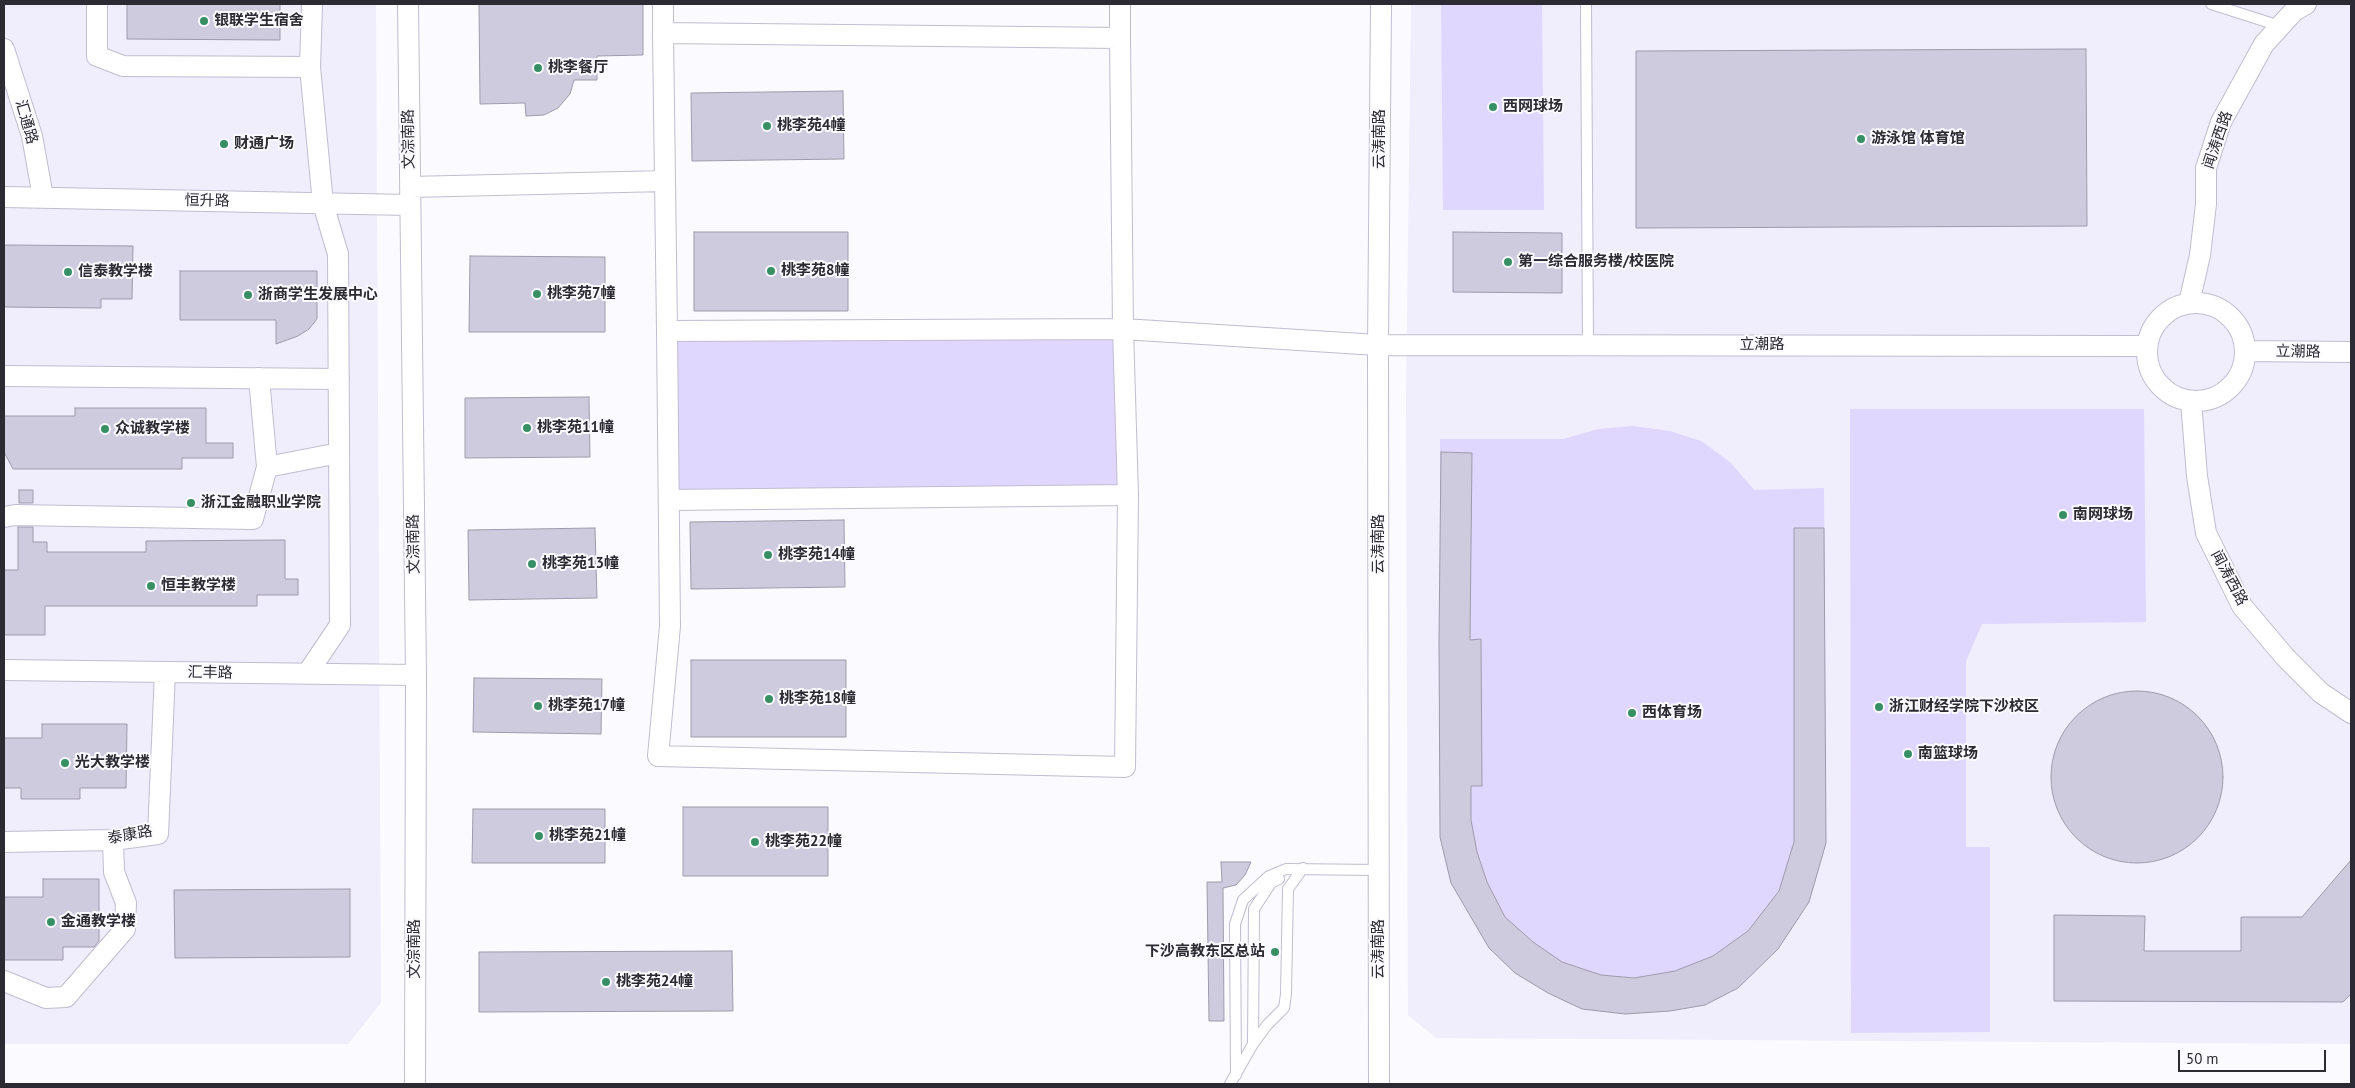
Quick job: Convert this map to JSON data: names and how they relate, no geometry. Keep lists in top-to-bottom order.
{
  "streets": {
    "street": [
      "汇通路",
      "文淙南路",
      "云涛南路",
      "闻涛西路",
      "恒升路",
      "立潮路",
      "汇丰路",
      "泰康路"
    ]
  },
  "crossings": [
    ["汇通路", "恒升路"],
    ["文淙南路", "恒升路"],
    ["文淙南路", "汇丰路"],
    ["云涛南路", "立潮路"],
    ["闻涛西路", "立潮路"],
    ["汇丰路", "泰康路"]
  ],
  "places": [
    "银联学生宿舍",
    "桃李餐厅",
    "西网球场",
    "桃李苑4幢",
    "游泳馆 体育馆",
    "财通广场",
    "第一综合服务楼/校医院",
    "桃李苑8幢",
    "信泰教学楼",
    "桃李苑7幢",
    "浙商学生发展中心",
    "桃李苑11幢",
    "众诚教学楼",
    "浙江金融职业学院",
    "南网球场",
    "桃李苑14幢",
    "桃李苑13幢",
    "恒丰教学楼",
    "桃李苑18幢",
    "桃李苑17幢",
    "浙江财经学院下沙校区",
    "西体育场",
    "南篮球场",
    "光大教学楼",
    "桃李苑21幢",
    "桃李苑22幢",
    "金通教学楼",
    "下沙高教东区总站",
    "桃李苑24幢"
  ],
  "scale_bar": "50 m"
}
